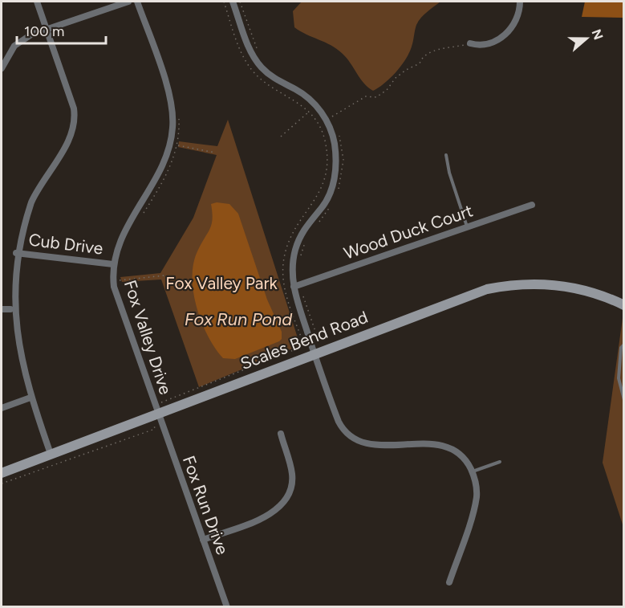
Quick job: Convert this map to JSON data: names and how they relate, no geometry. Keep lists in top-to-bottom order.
{
  "streets": {
    "street": [
      "Wood Duck Court",
      "Cub Drive",
      "Fox Valley Drive",
      "Scales Bend Road",
      "Fox Run Drive"
    ]
  },
  "crossings": [
    ["Cub Drive", "Fox Valley Drive"],
    ["Fox Valley Drive", "Scales Bend Road"],
    ["Fox Valley Drive", "Fox Run Drive"],
    ["Scales Bend Road", "Fox Run Drive"]
  ],
  "water": ["Fox Run Pond"],
  "parks": ["Fox Valley Park"],
  "scale_bar": "100 m",
  "north": "right"
}
